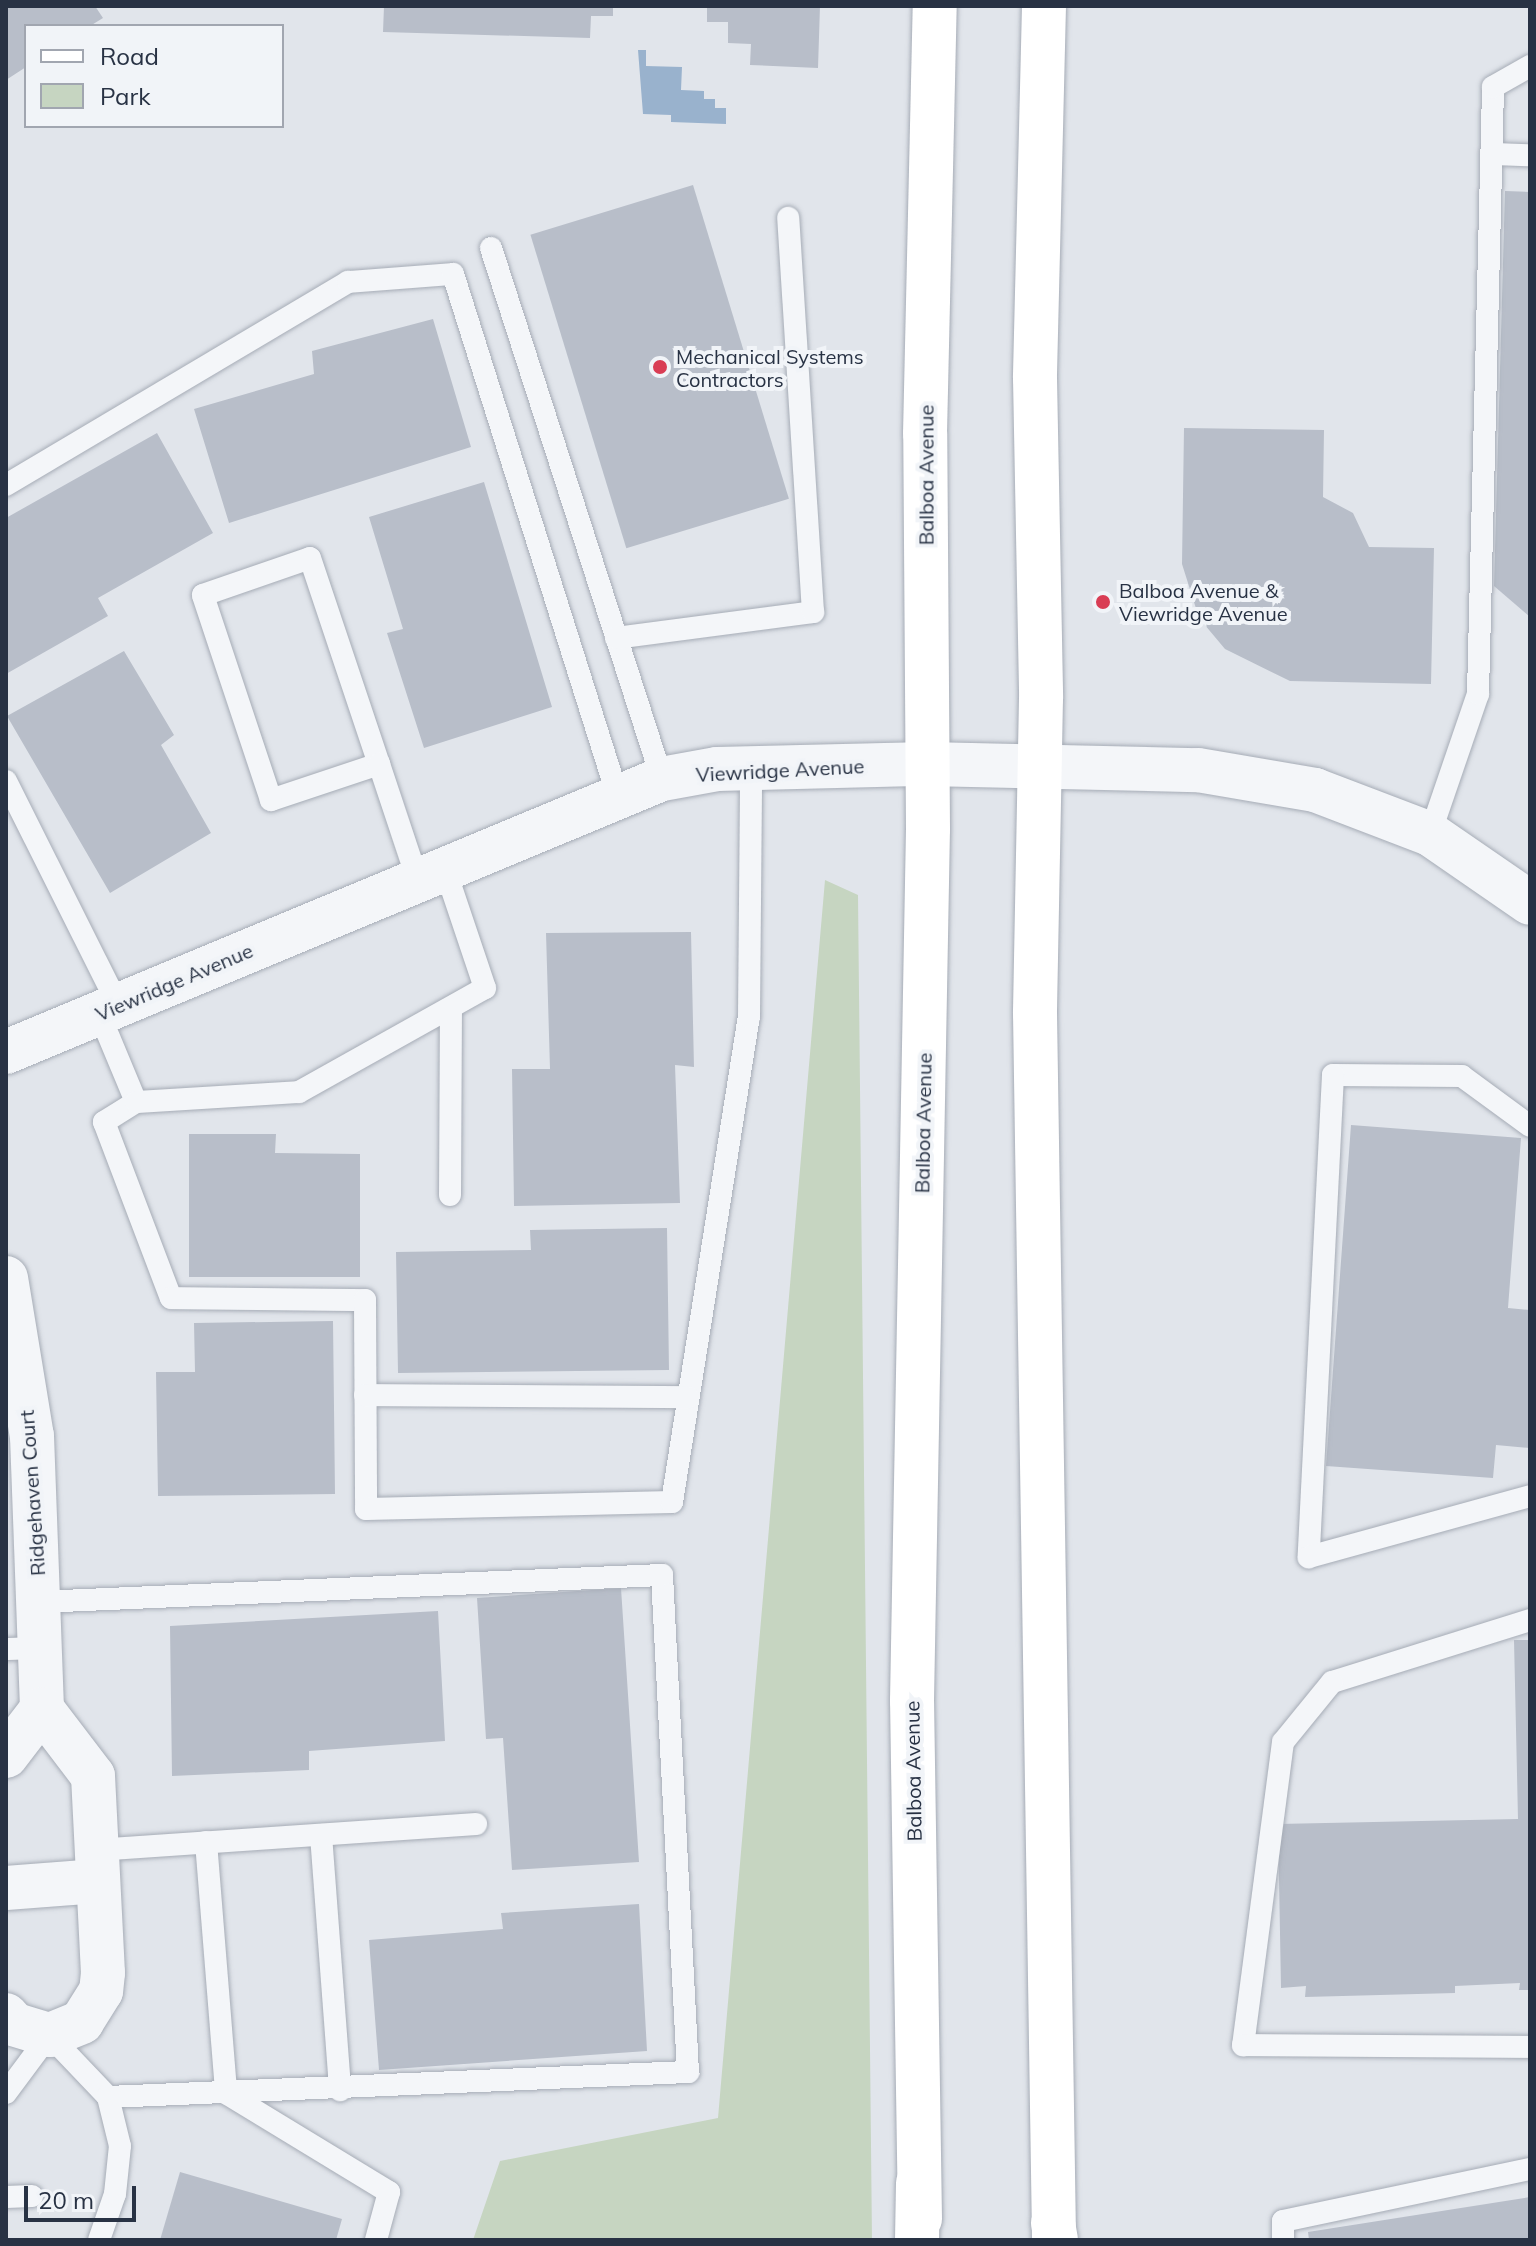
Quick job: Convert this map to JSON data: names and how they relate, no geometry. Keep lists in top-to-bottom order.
{
  "streets": {
    "main road": ["Balboa Avenue"],
    "street": ["Viewridge Avenue", "Ridgehaven Court"]
  },
  "crossings": [
    ["Balboa Avenue", "Viewridge Avenue"]
  ],
  "places": ["Mechanical Systems Contractors", "Balboa Avenue & Viewridge Avenue"],
  "legend": ["Road", "Park"],
  "scale_bar": "20 m"
}
